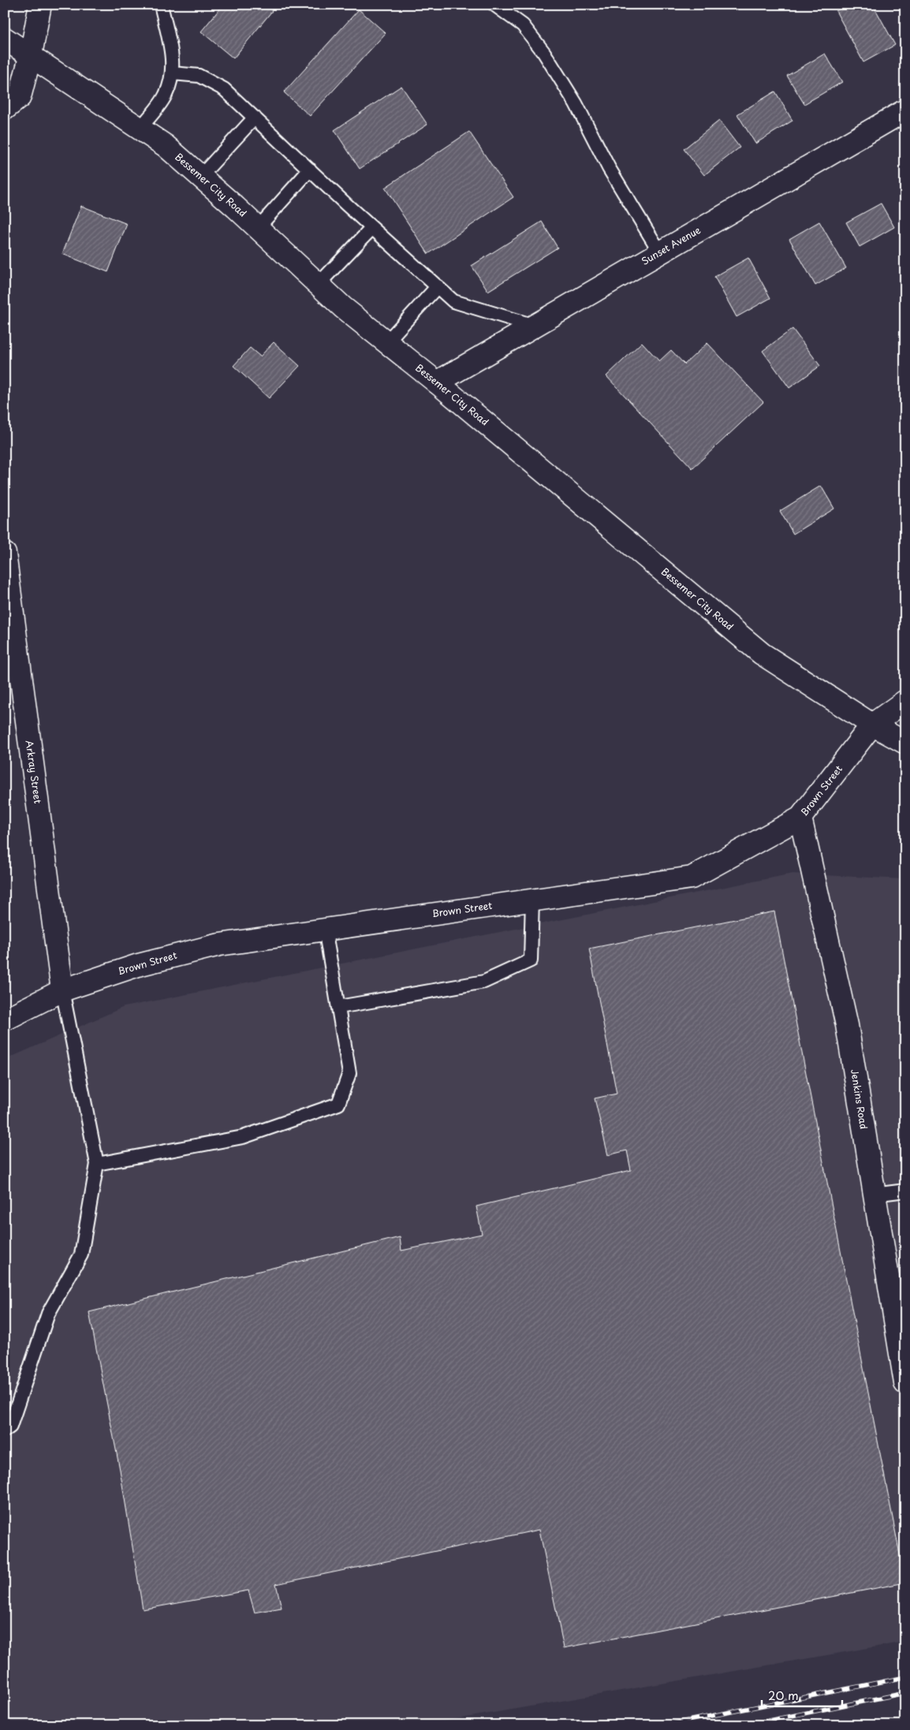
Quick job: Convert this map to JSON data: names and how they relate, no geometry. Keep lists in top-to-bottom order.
{
  "streets": {
    "street": [
      "Bessemer City Road",
      "Sunset Avenue",
      "Arkray Street",
      "Brown Street",
      "Jenkins Road"
    ]
  },
  "crossings": [
    ["Bessemer City Road", "Sunset Avenue"],
    ["Bessemer City Road", "Brown Street"],
    ["Arkray Street", "Brown Street"],
    ["Brown Street", "Jenkins Road"]
  ],
  "scale_bar": "20 m"
}
